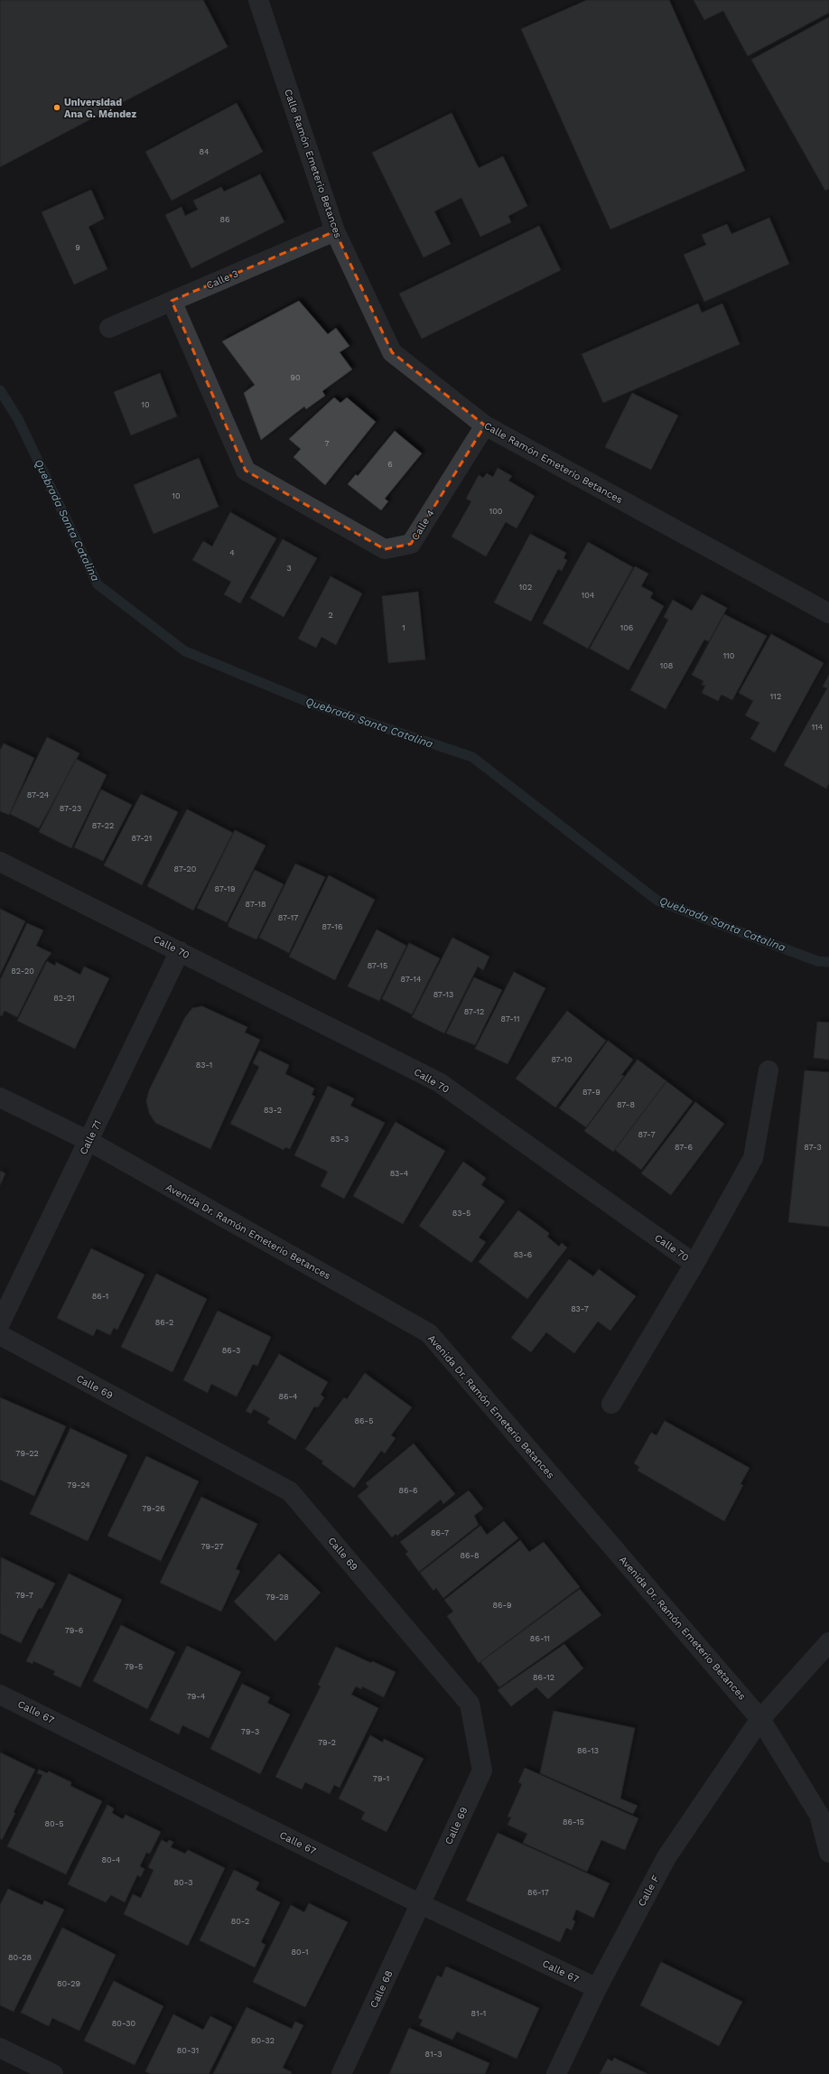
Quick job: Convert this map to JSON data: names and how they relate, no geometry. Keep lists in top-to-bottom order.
{
  "streets": {
    "street": [
      "Calle Ramón Emeterio Betances",
      "Calle 3",
      "Calle 4",
      "Calle 70",
      "Calle 71",
      "Avenida Dr. Ramón Emeterio Betances",
      "Calle 69",
      "Calle 67",
      "Calle F",
      "Calle 68"
    ]
  },
  "crossings": [
    ["Calle Ramón Emeterio Betances", "Calle 3"],
    ["Calle Ramón Emeterio Betances", "Calle 4"],
    ["Calle 3", "Calle 4"],
    ["Calle 70", "Calle 71"],
    ["Calle 71", "Avenida Dr. Ramón Emeterio Betances"],
    ["Avenida Dr. Ramón Emeterio Betances", "Calle F"],
    ["Calle 69", "Calle 67"],
    ["Calle 69", "Calle 68"],
    ["Calle 67", "Calle F"],
    ["Calle 67", "Calle 68"]
  ],
  "water": ["Quebrada Santa Catalina"],
  "places": ["Universidad Ana G. Méndez"],
  "house_numbers": [
    "84",
    "86",
    "9",
    "90",
    "10",
    "7",
    "6",
    "10",
    "100",
    "4",
    "3",
    "102",
    "104",
    "2",
    "1",
    "106",
    "110",
    "108",
    "112",
    "114",
    "87-24",
    "87-23",
    "87-22",
    "87-21",
    "87-20",
    "87-19",
    "87-18",
    "87-17",
    "87-16",
    "87-15",
    "82-20",
    "87-14",
    "87-13",
    "82-21",
    "87-12",
    "87-11",
    "87-10",
    "83-1",
    "87-9",
    "87-8",
    "83-2",
    "87-7",
    "83-3",
    "87-6",
    "87-3",
    "83-4",
    "83-5",
    "83-6",
    "86-1",
    "83-7",
    "86-2",
    "86-3",
    "86-4",
    "86-5",
    "79-22",
    "79-24",
    "86-6",
    "79-26",
    "86-7",
    "79-27",
    "86-8",
    "79-7",
    "79-28",
    "86-9",
    "79-6",
    "86-11",
    "79-5",
    "86-12",
    "79-4",
    "79-3",
    "79-2",
    "86-13",
    "79-1",
    "86-15",
    "80-5",
    "80-4",
    "80-3",
    "86-17",
    "80-2",
    "80-1",
    "80-28",
    "80-29",
    "81-1",
    "80-30",
    "80-32",
    "80-31",
    "81-3"
  ]
}
